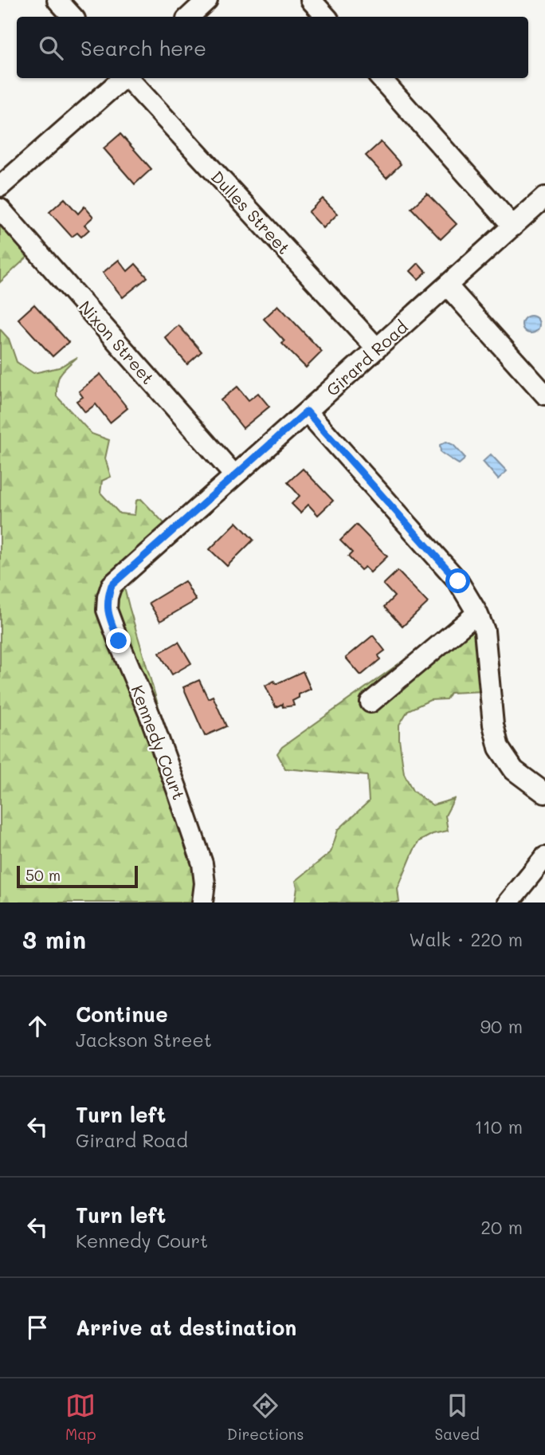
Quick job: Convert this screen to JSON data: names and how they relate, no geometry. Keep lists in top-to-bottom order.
{
  "streets": {
    "street": [
      "Dulles Street",
      "Nixon Street",
      "Girard Road",
      "Kennedy Court"
    ]
  },
  "crossings": [
    ["Dulles Street", "Girard Road"],
    ["Nixon Street", "Girard Road"],
    ["Girard Road", "Kennedy Court"]
  ],
  "scale_bar": "50 m",
  "page": {
    "search": "Search here",
    "scale": "50 m",
    "heading": ["3 min", "Walk · 220 m"],
    "list": [
      ["Continue", "Jackson Street", "90 m"],
      ["Turn left", "Girard Road", "110 m"],
      ["Turn left", "Kennedy Court", "20 m"],
      "Arrive at destination"
    ],
    "nav": ["Map", "Directions", "Saved"]
  }
}
